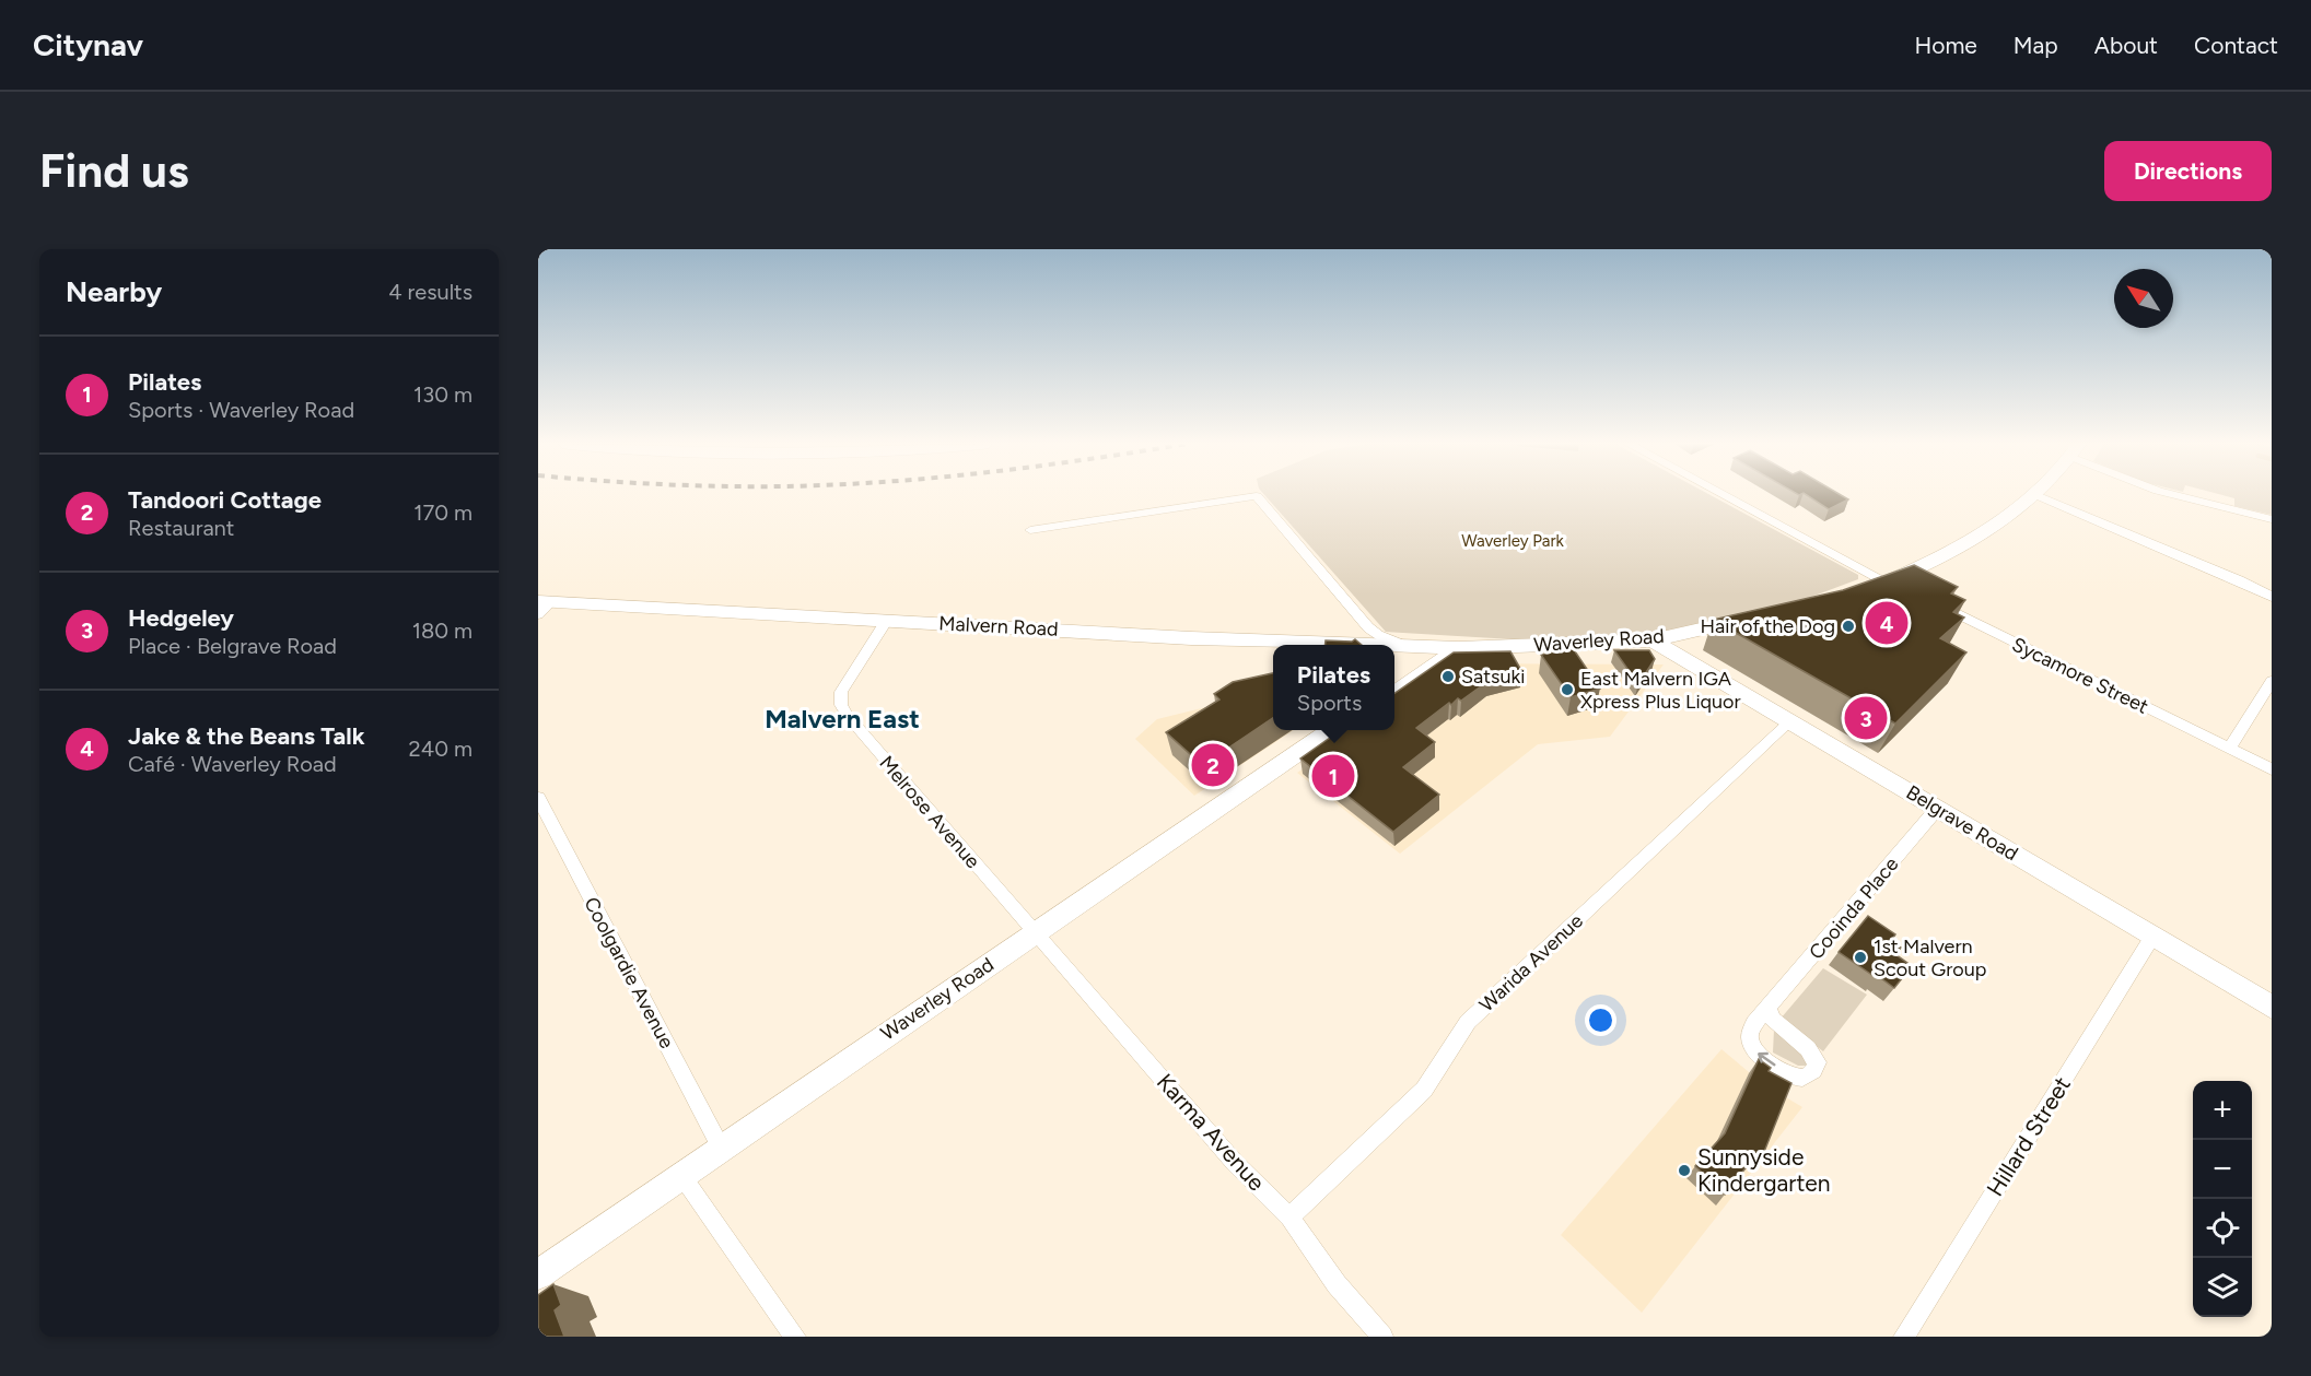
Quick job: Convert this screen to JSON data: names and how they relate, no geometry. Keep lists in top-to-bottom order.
{
  "streets": {
    "main road": ["Malvern Road", "Waverley Road", "Belgrave Road"],
    "street": [
      "Sycamore Street",
      "Melrose Avenue",
      "Cooinda Place",
      "Warida Avenue",
      "Coolgardie Avenue",
      "Karma Avenue",
      "Hillard Street"
    ]
  },
  "crossings": [
    ["Malvern Road", "Waverley Road"],
    ["Malvern Road", "Melrose Avenue"],
    ["Waverley Road", "Melrose Avenue"],
    ["Waverley Road", "Belgrave Road"],
    ["Waverley Road", "Coolgardie Avenue"],
    ["Waverley Road", "Karma Avenue"],
    ["Melrose Avenue", "Karma Avenue"],
    ["Belgrave Road", "Cooinda Place"],
    ["Belgrave Road", "Warida Avenue"],
    ["Belgrave Road", "Hillard Street"],
    ["Warida Avenue", "Karma Avenue"]
  ],
  "districts": ["Malvern East"],
  "parks": ["Waverley Park"],
  "places": [
    "Hair of the Dog",
    "Satsuki",
    "East Malvern IGA Xpress Plus Liquor",
    "1st Malvern Scout Group",
    "Sunnyside Kindergarten"
  ],
  "north": "top left",
  "page": {
    "header": "Citynav",
    "nav": [
      "Home",
      "Map",
      "About",
      "Contact"
    ],
    "buttons": "Directions",
    "title": "Find us",
    "heading": ["Nearby", "4 results"],
    "list": [
      {
        "mark": "1",
        "name": "Pilates",
        "note": "Sports · Waverley Road",
        "value": "130 m"
      },
      {
        "mark": "2",
        "name": "Tandoori Cottage",
        "note": "Restaurant",
        "value": "170 m"
      },
      {
        "mark": "3",
        "name": "Hedgeley",
        "note": "Place · Belgrave Road",
        "value": "180 m"
      },
      {
        "mark": "4",
        "name": "Jake & the Beans Talk",
        "note": "Café · Waverley Road",
        "value": "240 m"
      }
    ],
    "pins": [
      "4",
      "3",
      "2",
      "1"
    ],
    "popup": ["Pilates", "Sports"],
    "map_buttons": ["+", "−"]
  }
}
